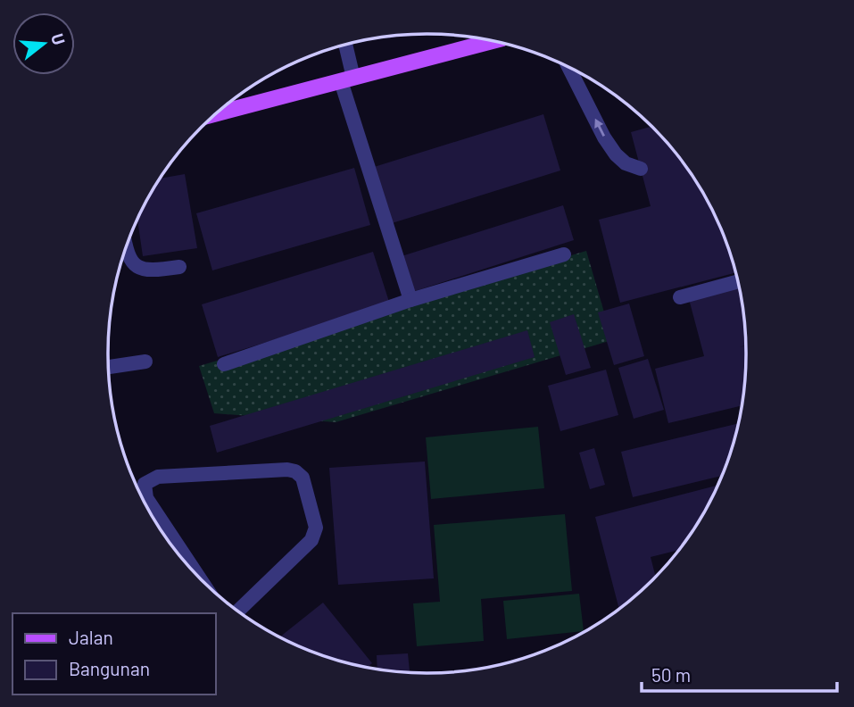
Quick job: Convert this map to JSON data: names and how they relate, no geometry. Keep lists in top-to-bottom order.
{
  "legend": ["Jalan", "Bangunan"],
  "scale_bar": "50 m",
  "north": "right"
}
